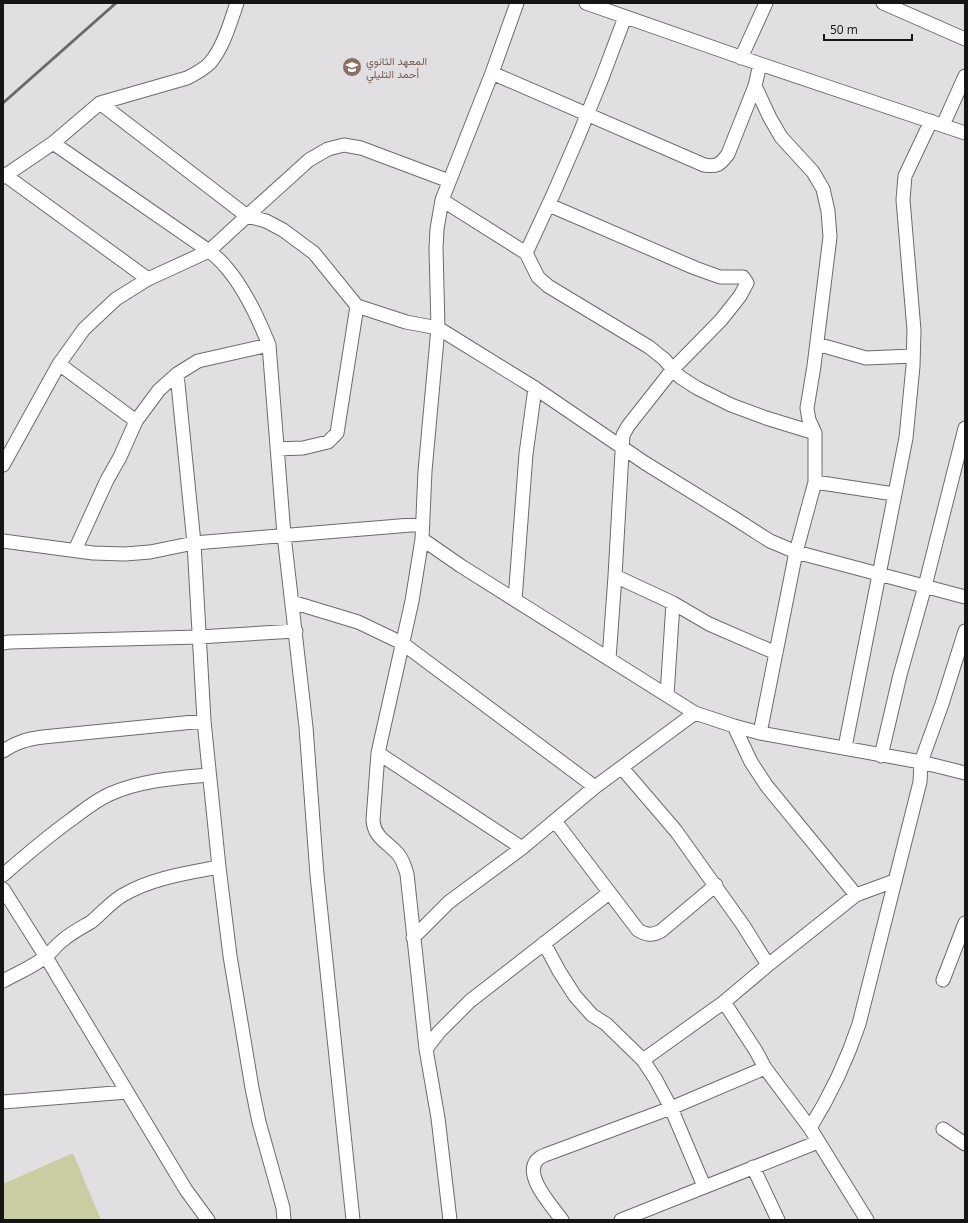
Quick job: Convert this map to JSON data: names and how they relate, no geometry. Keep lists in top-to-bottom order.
{
  "places": {
    "school or university": ["المعهد الثانوي أحمد التليلي"]
  },
  "scale_bar": "50 m"
}
